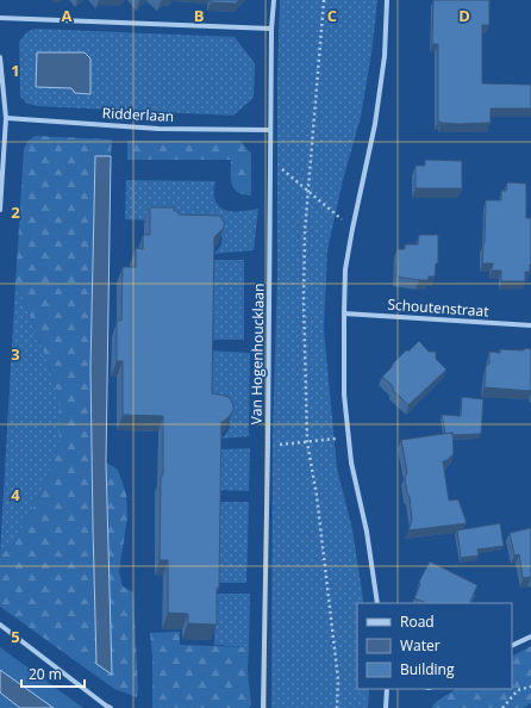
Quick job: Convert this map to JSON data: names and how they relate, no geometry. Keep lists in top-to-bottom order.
{
  "streets": {
    "street": ["Ridderlaan", "Schoutenstraat", "Van Hogenhoucklaan"]
  },
  "crossings": [
    ["Ridderlaan", "Van Hogenhoucklaan"]
  ],
  "legend": ["Road", "Water", "Building"],
  "scale_bar": "20 m",
  "grid": {
    "columns": [
      "A",
      "B",
      "C",
      "D"
    ],
    "rows": [
      "1",
      "2",
      "3",
      "4",
      "5"
    ]
  }
}
